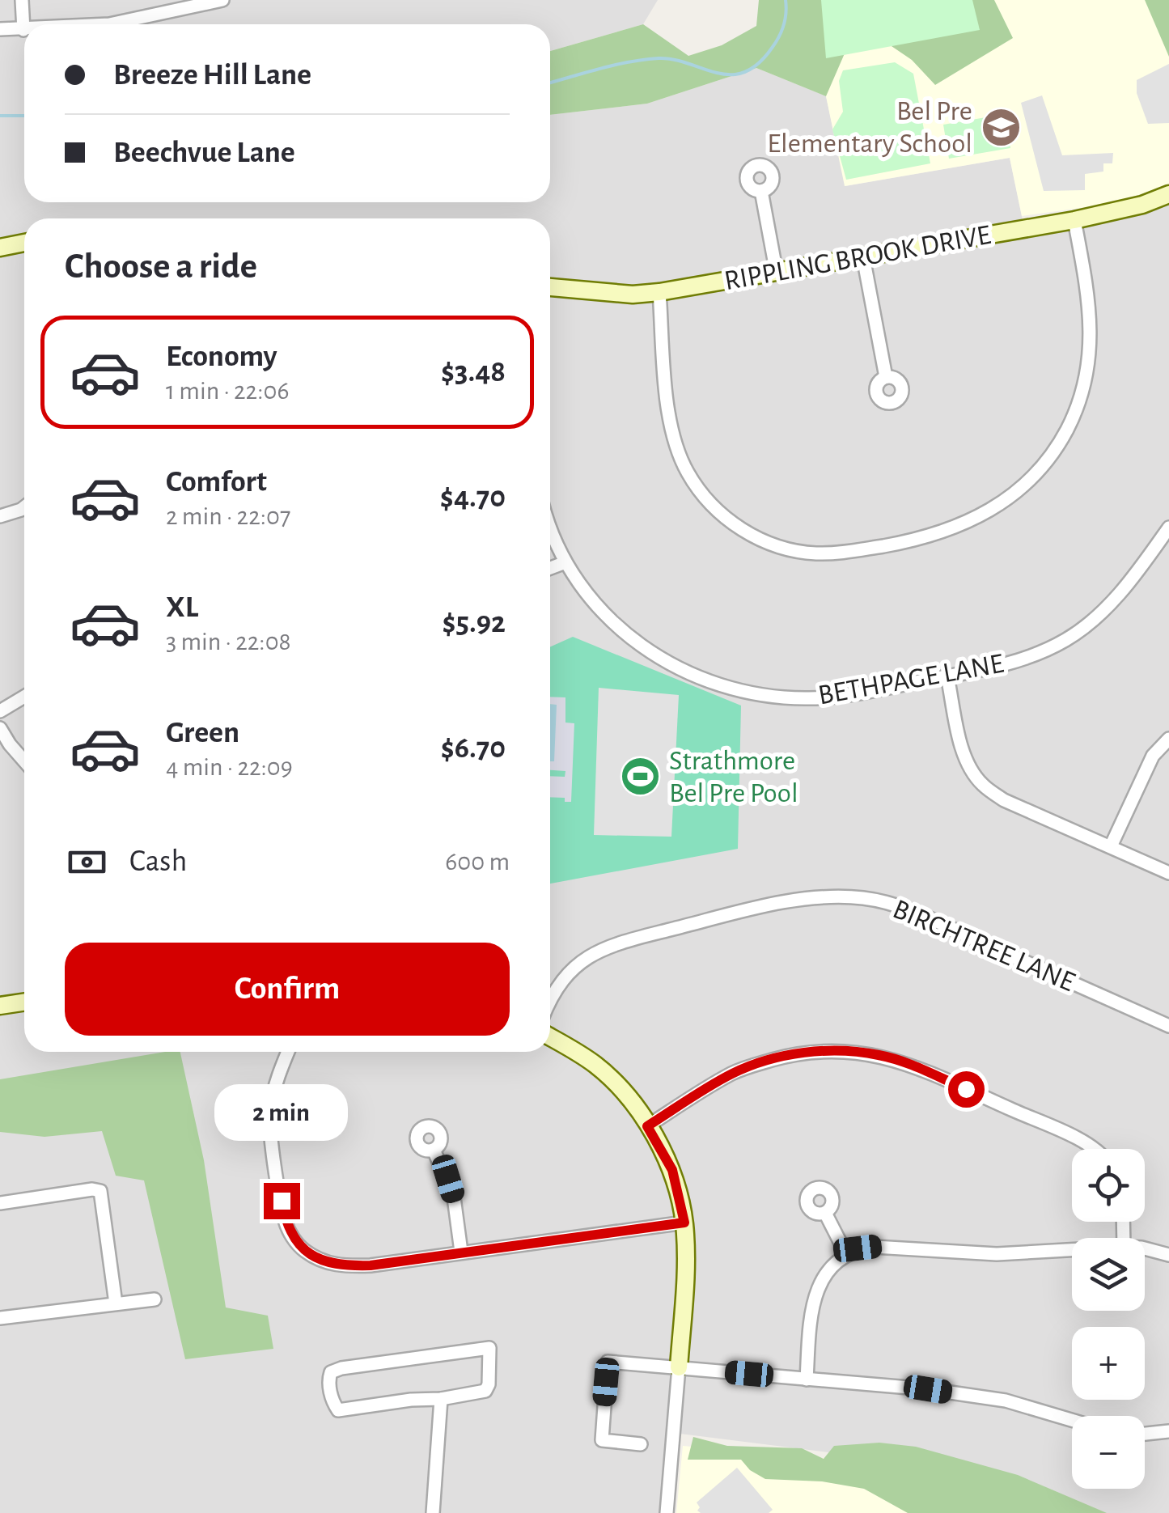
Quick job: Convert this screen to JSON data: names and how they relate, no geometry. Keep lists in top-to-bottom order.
{
  "streets": {
    "street": ["RIPPLING BROOK DRIVE", "BETHPAGE LANE", "BIRCHTREE LANE"]
  },
  "places": {
    "school or university": ["Bel Pre Elementary School"],
    "sports": ["Strathmore Bel Pre Pool"]
  },
  "page": {
    "banner": ["Breeze Hill Lane", "Beechvue Lane"],
    "heading": "Choose a ride",
    "list": [
      {
        "name": "Economy",
        "note": "1 min · 22:06",
        "value": "$3.48"
      },
      {
        "name": "Comfort",
        "note": "2 min · 22:07",
        "value": "$4.70"
      },
      {
        "name": "XL",
        "note": "3 min · 22:08",
        "value": "$5.92"
      },
      {
        "name": "Green",
        "note": "4 min · 22:09",
        "value": "$6.70"
      }
    ],
    "pay": ["Cash", "600 m"],
    "buttons": "Confirm",
    "bubble": "2 min",
    "map_buttons": ["+", "−"]
  }
}
